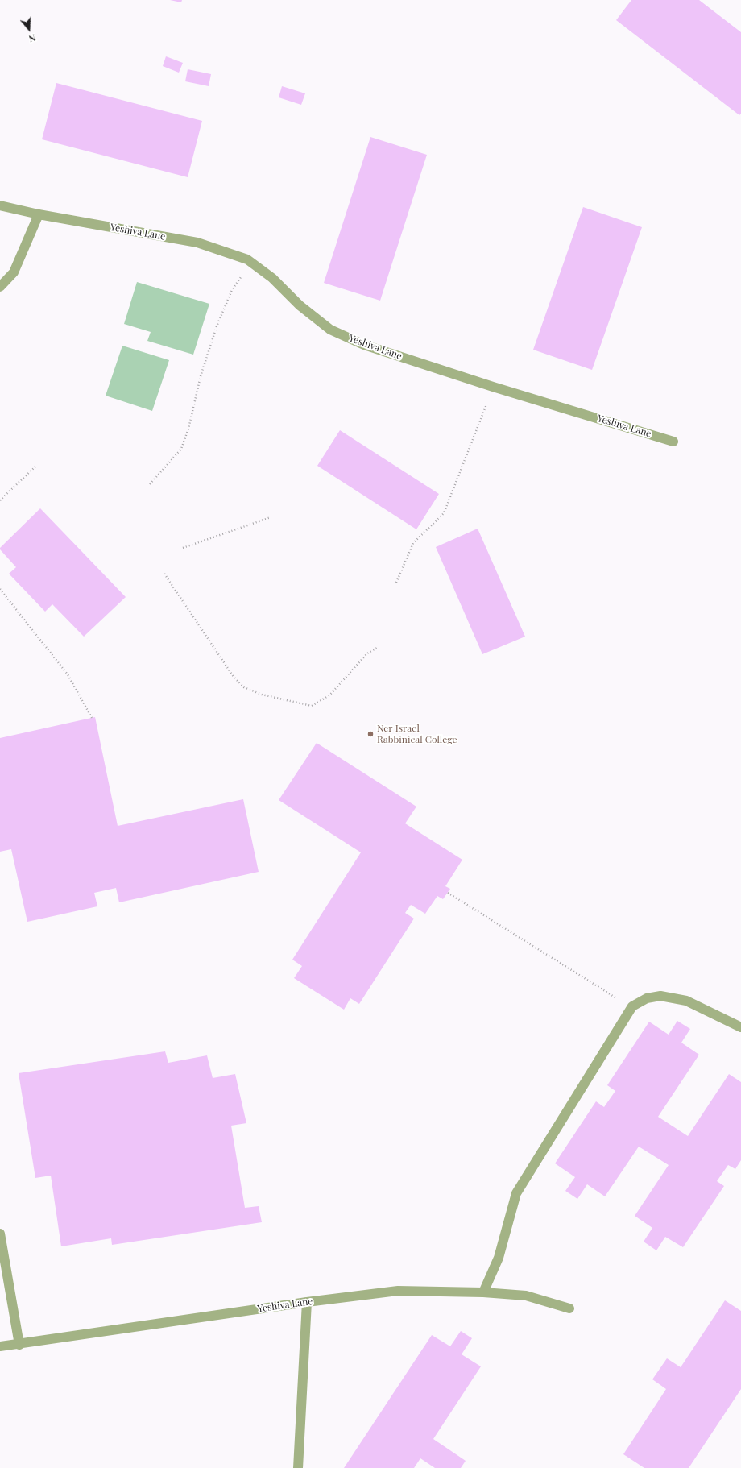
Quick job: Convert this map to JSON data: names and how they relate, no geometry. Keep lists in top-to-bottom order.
{
  "streets": {
    "street": ["Yeshiva Lane"]
  },
  "places": ["Ner Israel Rabbinical College"],
  "north": "bottom"
}
